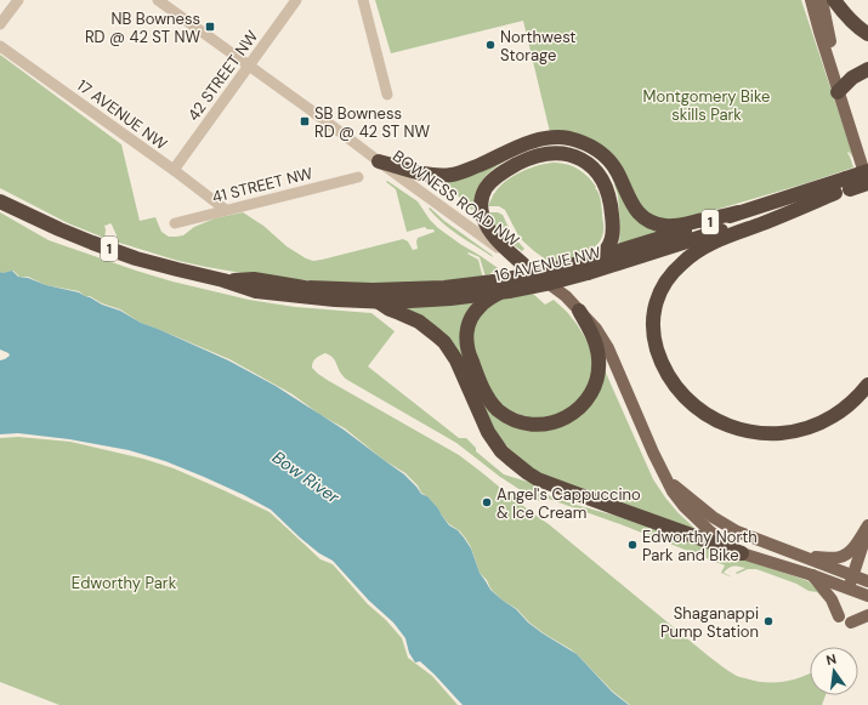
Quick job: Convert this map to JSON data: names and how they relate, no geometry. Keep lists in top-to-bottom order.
{
  "streets": {
    "highway": ["1", "16 AVENUE NW"],
    "main road": ["BOWNESS ROAD NW"],
    "street": ["42 STREET NW", "17 AVENUE NW", "41 STREET NW"]
  },
  "crossings": [
    ["42 STREET NW", "17 AVENUE NW"],
    ["42 STREET NW", "BOWNESS ROAD NW"],
    ["17 AVENUE NW", "41 STREET NW"]
  ],
  "water": ["Bow River"],
  "parks": ["Montgomery Bike skills Park", "Edworthy Park"],
  "places": {
    "transit": ["NB Bowness RD @ 42 ST NW", "SB Bowness RD @ 42 ST NW"],
    "other": [
      "Northwest Storage",
      "Angel's Cappuccino & Ice Cream",
      "Edworthy North Park and Bike",
      "Shaganappi Pump Station"
    ]
  },
  "north": "top"
}
